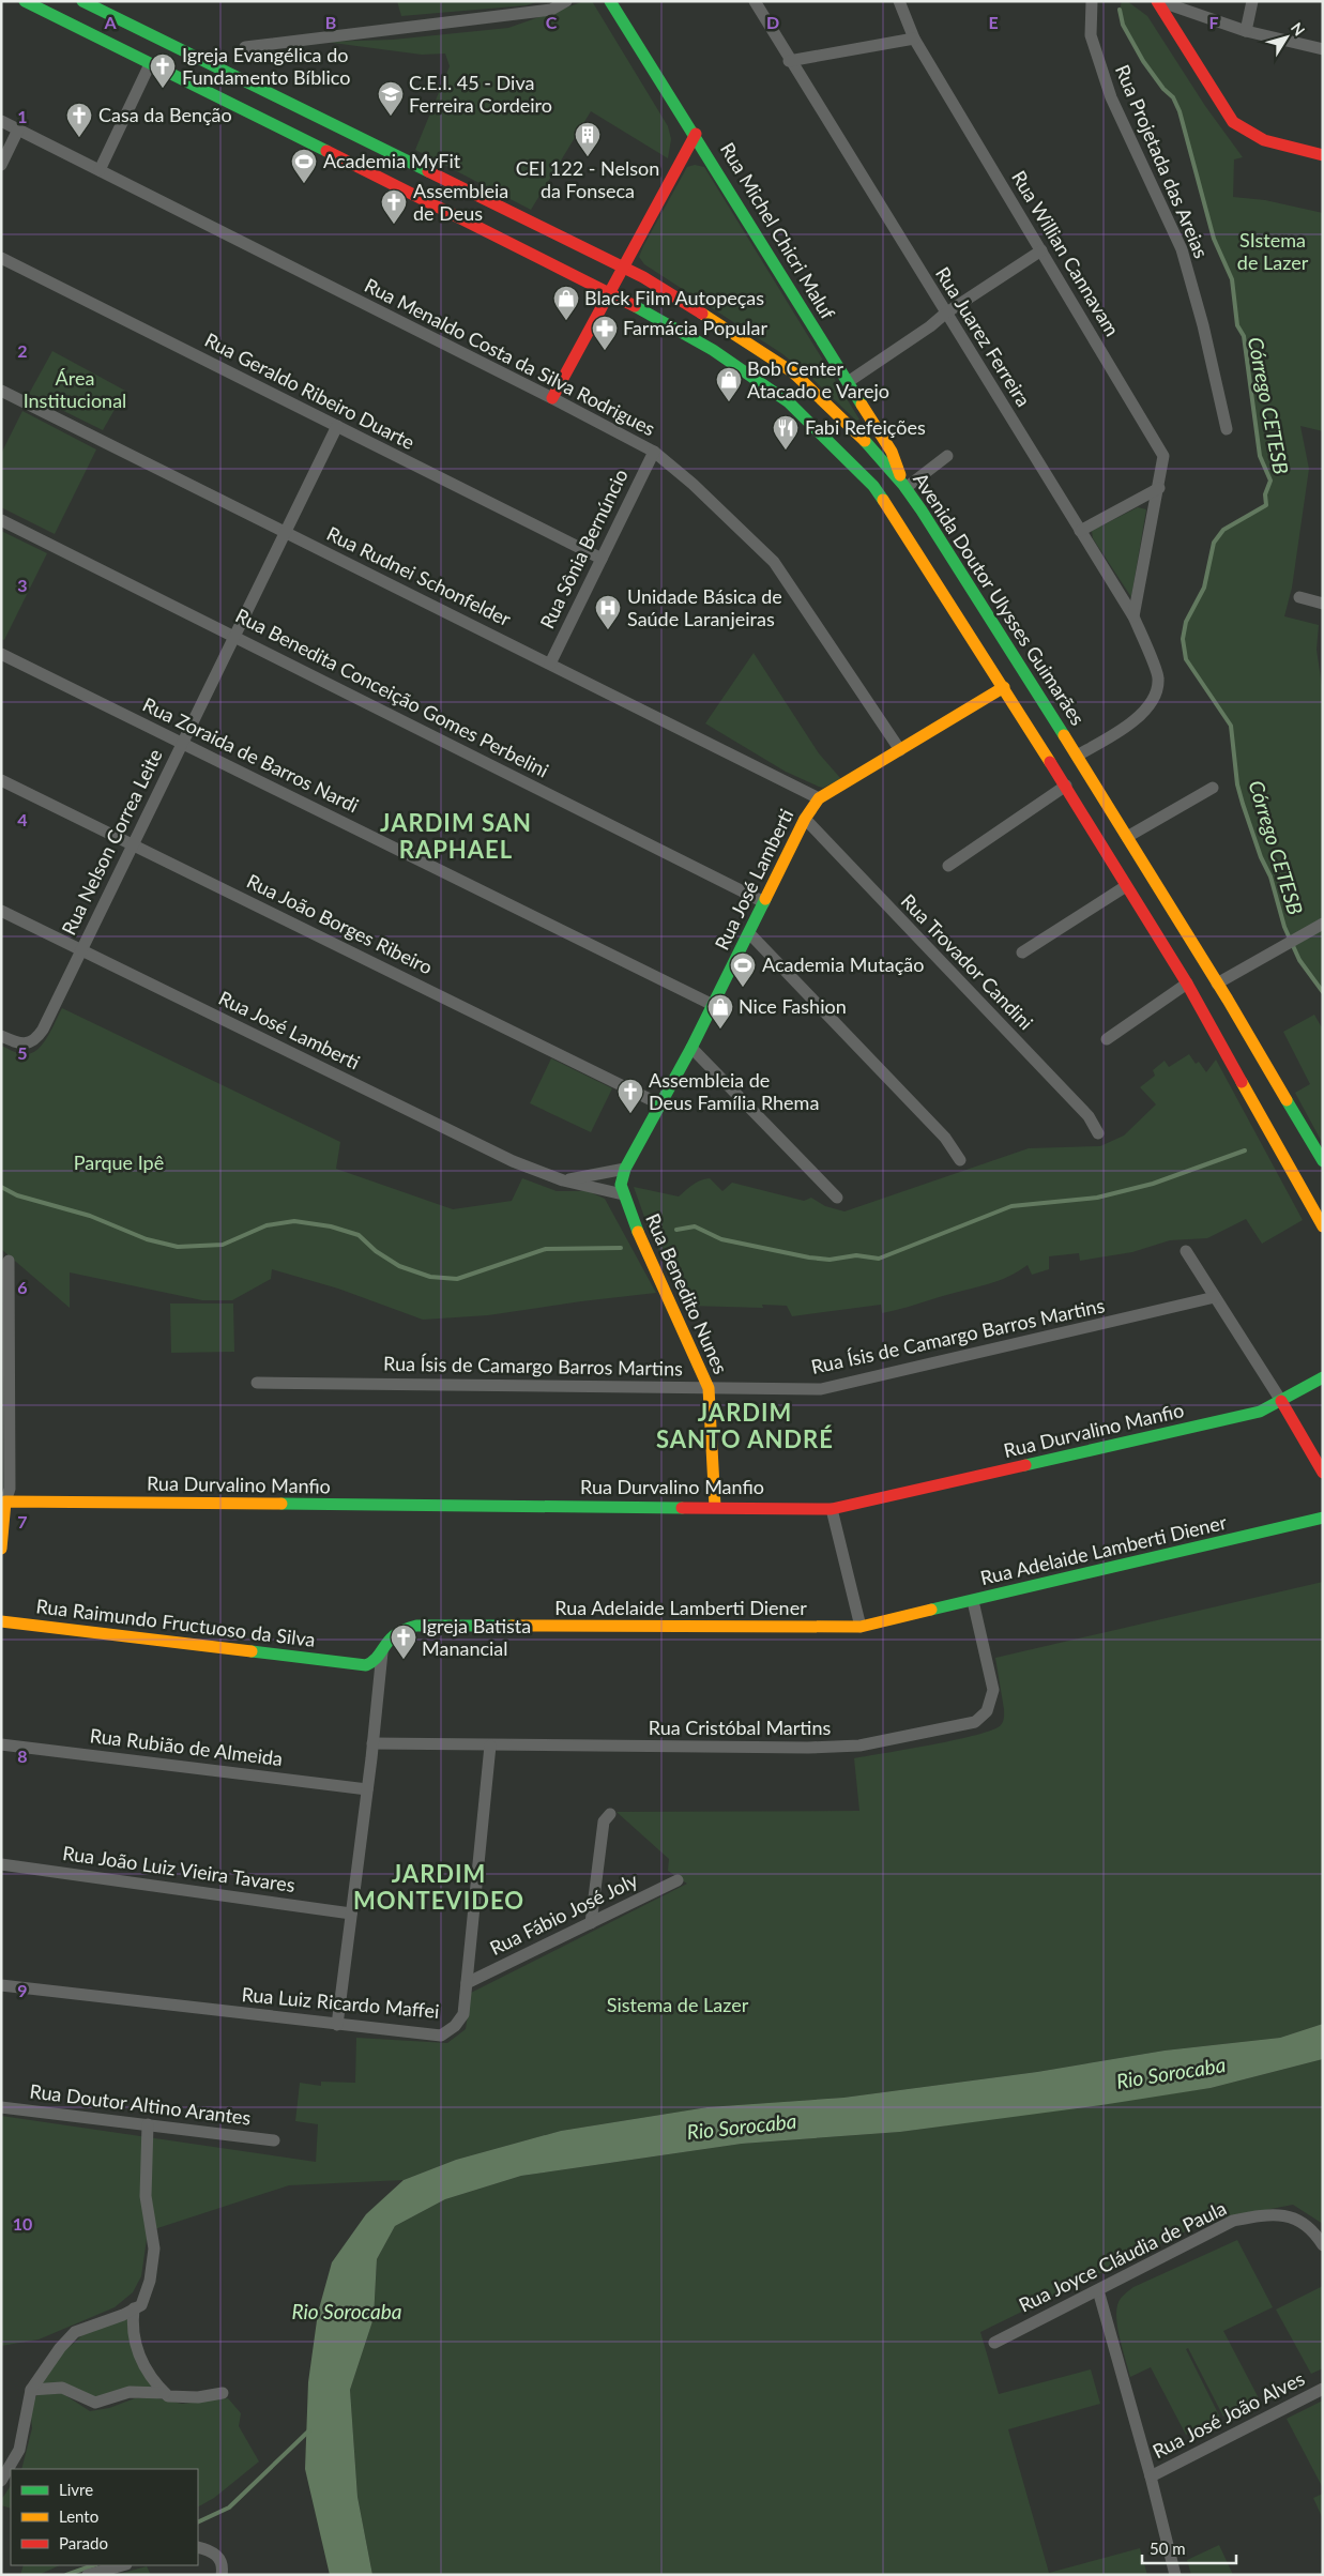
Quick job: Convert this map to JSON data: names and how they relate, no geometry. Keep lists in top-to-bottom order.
{
  "streets": {
    "street": [
      "Rua Projetada das Areias",
      "Rua Michel Chicri Maluf",
      "Rua Willian Cannavam",
      "Rua Juarez Ferreira",
      "Rua Menaldo Costa da Silva Rodrigues",
      "Rua Geraldo Ribeiro Duarte",
      "Rua Sônia Bernúncio",
      "Rua Rudnei Schonfelder",
      "Avenida Doutor Ulysses Guimarães",
      "Rua Benedita Conceição Gomes Perbelini",
      "Rua Zoraida de Barros Nardi",
      "Rua Nelson Correa Leite",
      "Rua José Lamberti",
      "Rua João Borges Ribeiro",
      "Rua Trovador Candini",
      "Rua Benedito Nunes",
      "Rua Ísis de Camargo Barros Martins",
      "Rua Durvalino Manfio",
      "Rua Adelaide Lamberti Diener",
      "Rua Raimundo Fructuoso da Silva",
      "Rua Cristóbal Martins",
      "Rua Rubião de Almeida",
      "Rua João Luiz Vieira Tavares",
      "Rua Fábio José Joly",
      "Rua Luiz Ricardo Maffei",
      "Rua Doutor Altino Arantes",
      "Rua Joyce Cláudia de Paula",
      "Rua José João Alves"
    ]
  },
  "crossings": [
    ["Rua Michel Chicri Maluf", "Avenida Doutor Ulysses Guimarães"],
    ["Rua Willian Cannavam", "Rua Juarez Ferreira"],
    ["Rua Juarez Ferreira", "Avenida Doutor Ulysses Guimarães"],
    ["Rua Menaldo Costa da Silva Rodrigues", "Rua Sônia Bernúncio"],
    ["Rua Menaldo Costa da Silva Rodrigues", "Rua José Lamberti"],
    ["Rua Geraldo Ribeiro Duarte", "Rua Sônia Bernúncio"],
    ["Rua Geraldo Ribeiro Duarte", "Rua Nelson Correa Leite"],
    ["Rua Sônia Bernúncio", "Rua Rudnei Schonfelder"],
    ["Rua Rudnei Schonfelder", "Rua Nelson Correa Leite"],
    ["Rua Rudnei Schonfelder", "Rua José Lamberti"],
    ["Rua Benedita Conceição Gomes Perbelini", "Rua Nelson Correa Leite"],
    ["Rua Benedita Conceição Gomes Perbelini", "Rua José Lamberti"],
    ["Rua Zoraida de Barros Nardi", "Rua Nelson Correa Leite"],
    ["Rua Zoraida de Barros Nardi", "Rua José Lamberti"],
    ["Rua Nelson Correa Leite", "Rua José Lamberti"],
    ["Rua Nelson Correa Leite", "Rua João Borges Ribeiro"],
    ["Rua José Lamberti", "Rua João Borges Ribeiro"],
    ["Rua José Lamberti", "Rua Trovador Candini"],
    ["Rua José Lamberti", "Rua Benedito Nunes"],
    ["Rua Benedito Nunes", "Rua Ísis de Camargo Barros Martins"],
    ["Rua Benedito Nunes", "Rua Durvalino Manfio"],
    ["Rua Adelaide Lamberti Diener", "Rua Raimundo Fructuoso da Silva"],
    ["Rua Adelaide Lamberti Diener", "Rua Cristóbal Martins"],
    ["Rua Cristóbal Martins", "Rua Luiz Ricardo Maffei"],
    ["Rua Fábio José Joly", "Rua Luiz Ricardo Maffei"]
  ],
  "districts": ["JARDIM SAN RAPHAEL", "JARDIM SANTO ANDRÉ", "JARDIM MONTEVIDEO"],
  "water": ["Córrego CETESB", "Rio Sorocaba"],
  "parks": [
    "SIstema de Lazer",
    "Área Institucional",
    "Parque Ipê",
    "Sistema de Lazer"
  ],
  "places": {
    "church": [
      "Igreja Evangélica do Fundamento Bíblico",
      "Casa da Benção",
      "Assembleia de Deus",
      "Assembleia de Deus Família Rhema",
      "Igreja Batista Manancial"
    ],
    "school or university": ["C.E.I. 45 - Diva Ferreira Cordeiro"],
    "building": ["CEI 122 - Nelson da Fonseca"],
    "sports": ["Academia MyFit", "Academia Mutação"],
    "shop": ["Black Film Autopeças", "Bob Center Atacado e Varejo", "Nice Fashion"],
    "pharmacy": ["Farmácia Popular"],
    "restaurant": ["Fabi Refeições"],
    "hospital": ["Unidade Básica de Saúde Laranjeiras"]
  },
  "legend": ["Livre", "Lento", "Parado"],
  "scale_bar": "50 m",
  "north": "top right",
  "grid": {
    "columns": [
      "A",
      "B",
      "C",
      "D",
      "E",
      "F"
    ],
    "rows": [
      "1",
      "2",
      "3",
      "4",
      "5",
      "6",
      "7",
      "8",
      "9",
      "10"
    ]
  }
}
